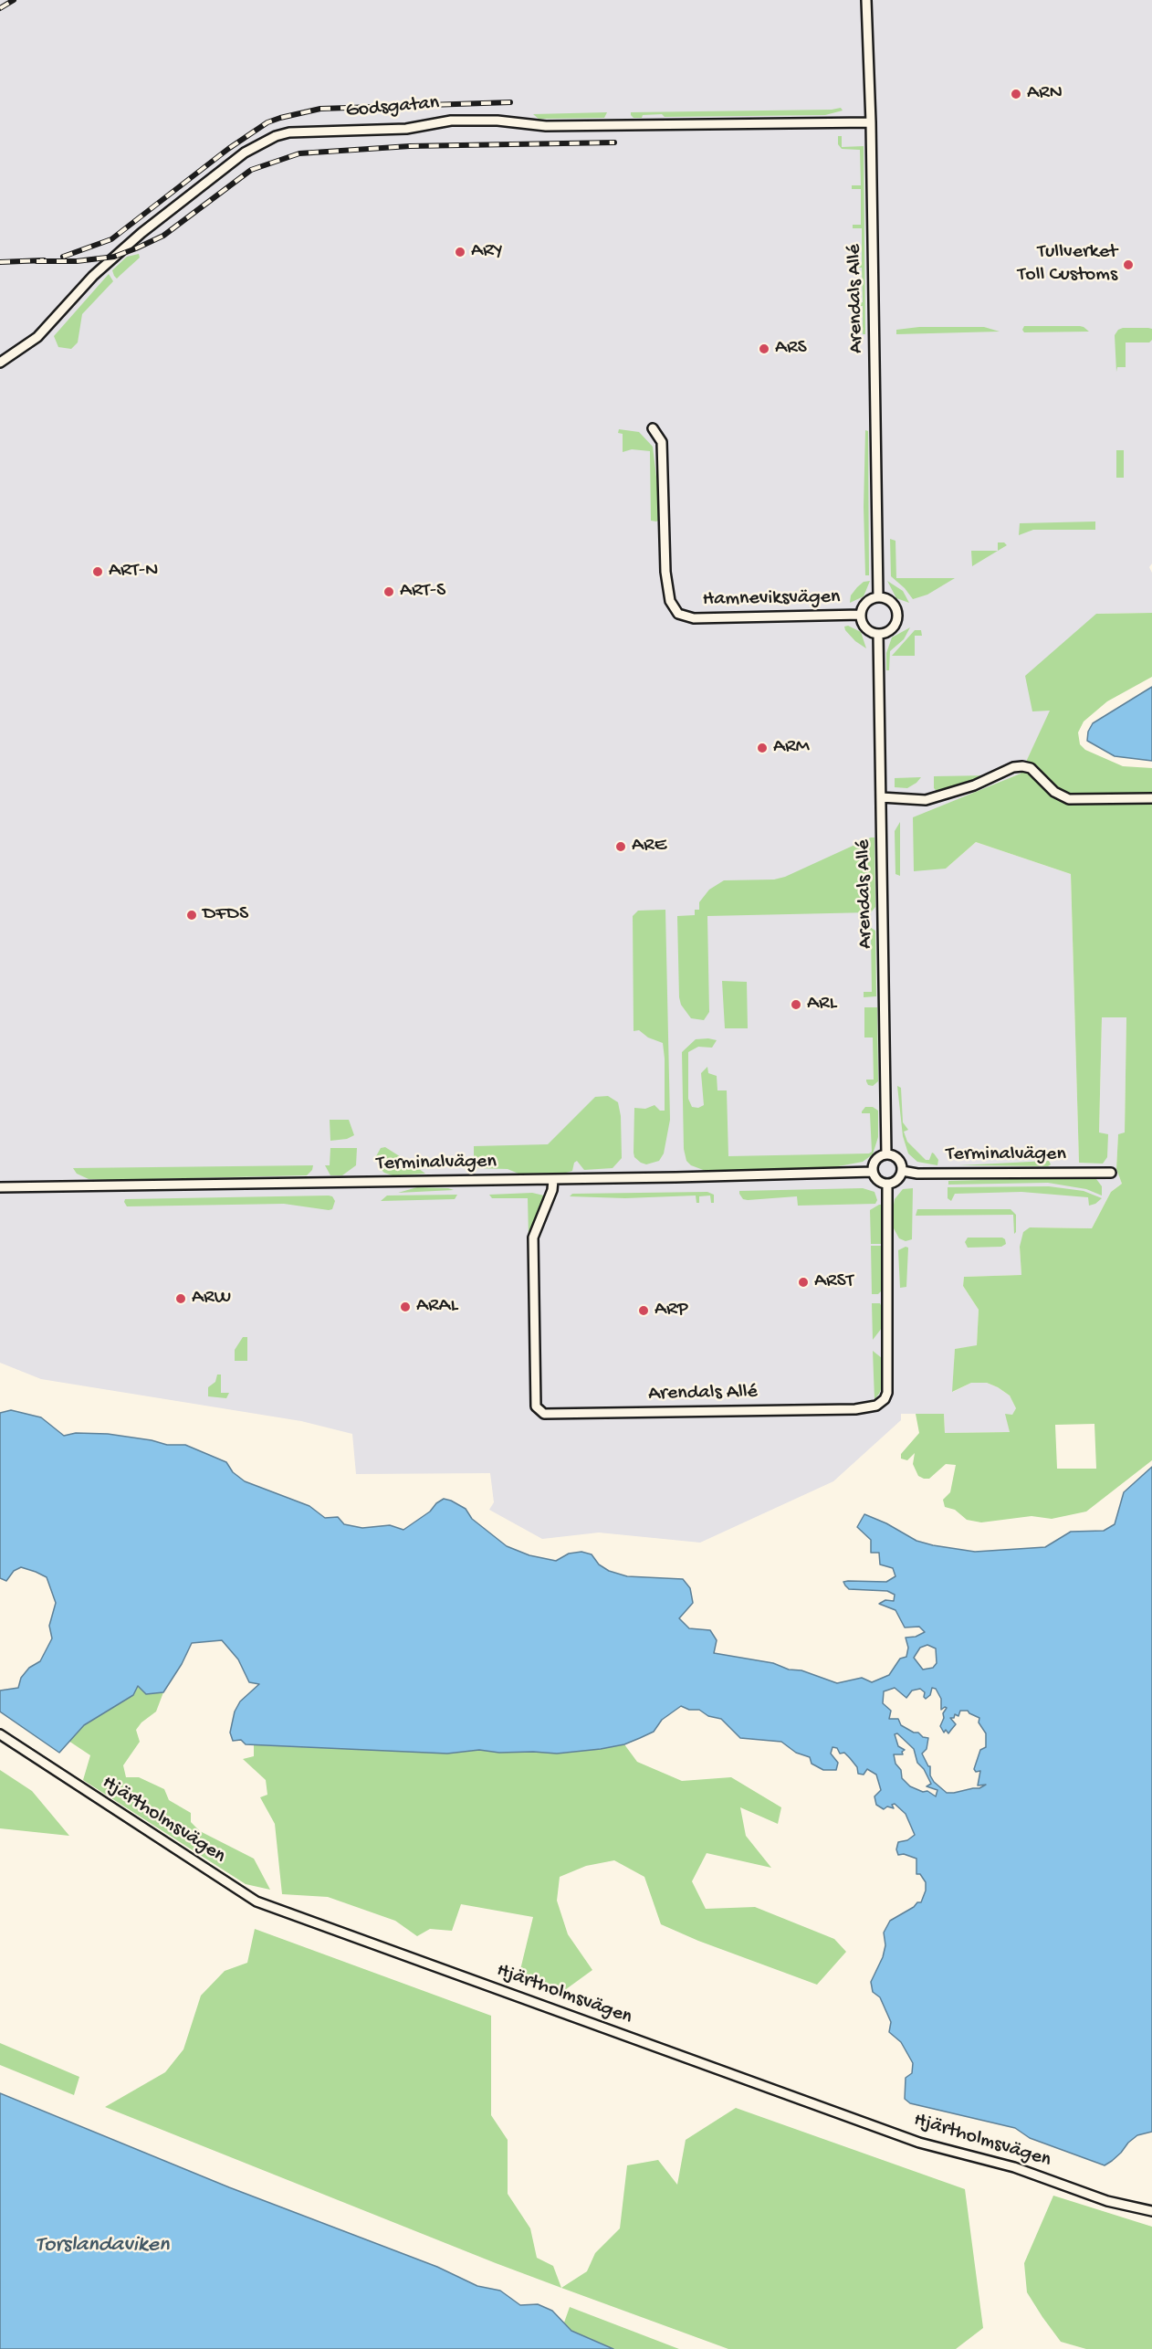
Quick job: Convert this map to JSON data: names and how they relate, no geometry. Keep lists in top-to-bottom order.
{
  "streets": {
    "street": [
      "Godsgatan",
      "Arendals Allé",
      "Hamneviksvägen",
      "Terminalvägen",
      "Hjärtholmsvägen"
    ]
  },
  "crossings": [
    ["Godsgatan", "Arendals Allé"],
    ["Arendals Allé", "Hamneviksvägen"],
    ["Arendals Allé", "Terminalvägen"]
  ],
  "water": ["Torslandaviken"],
  "places": [
    "ARN",
    "ARY",
    "Tullverket Toll Customs",
    "ARS",
    "ART-N",
    "ART-S",
    "ARM",
    "ARE",
    "DFDS",
    "ARL",
    "ARST",
    "ARW",
    "ARAL",
    "ARP"
  ]
}
